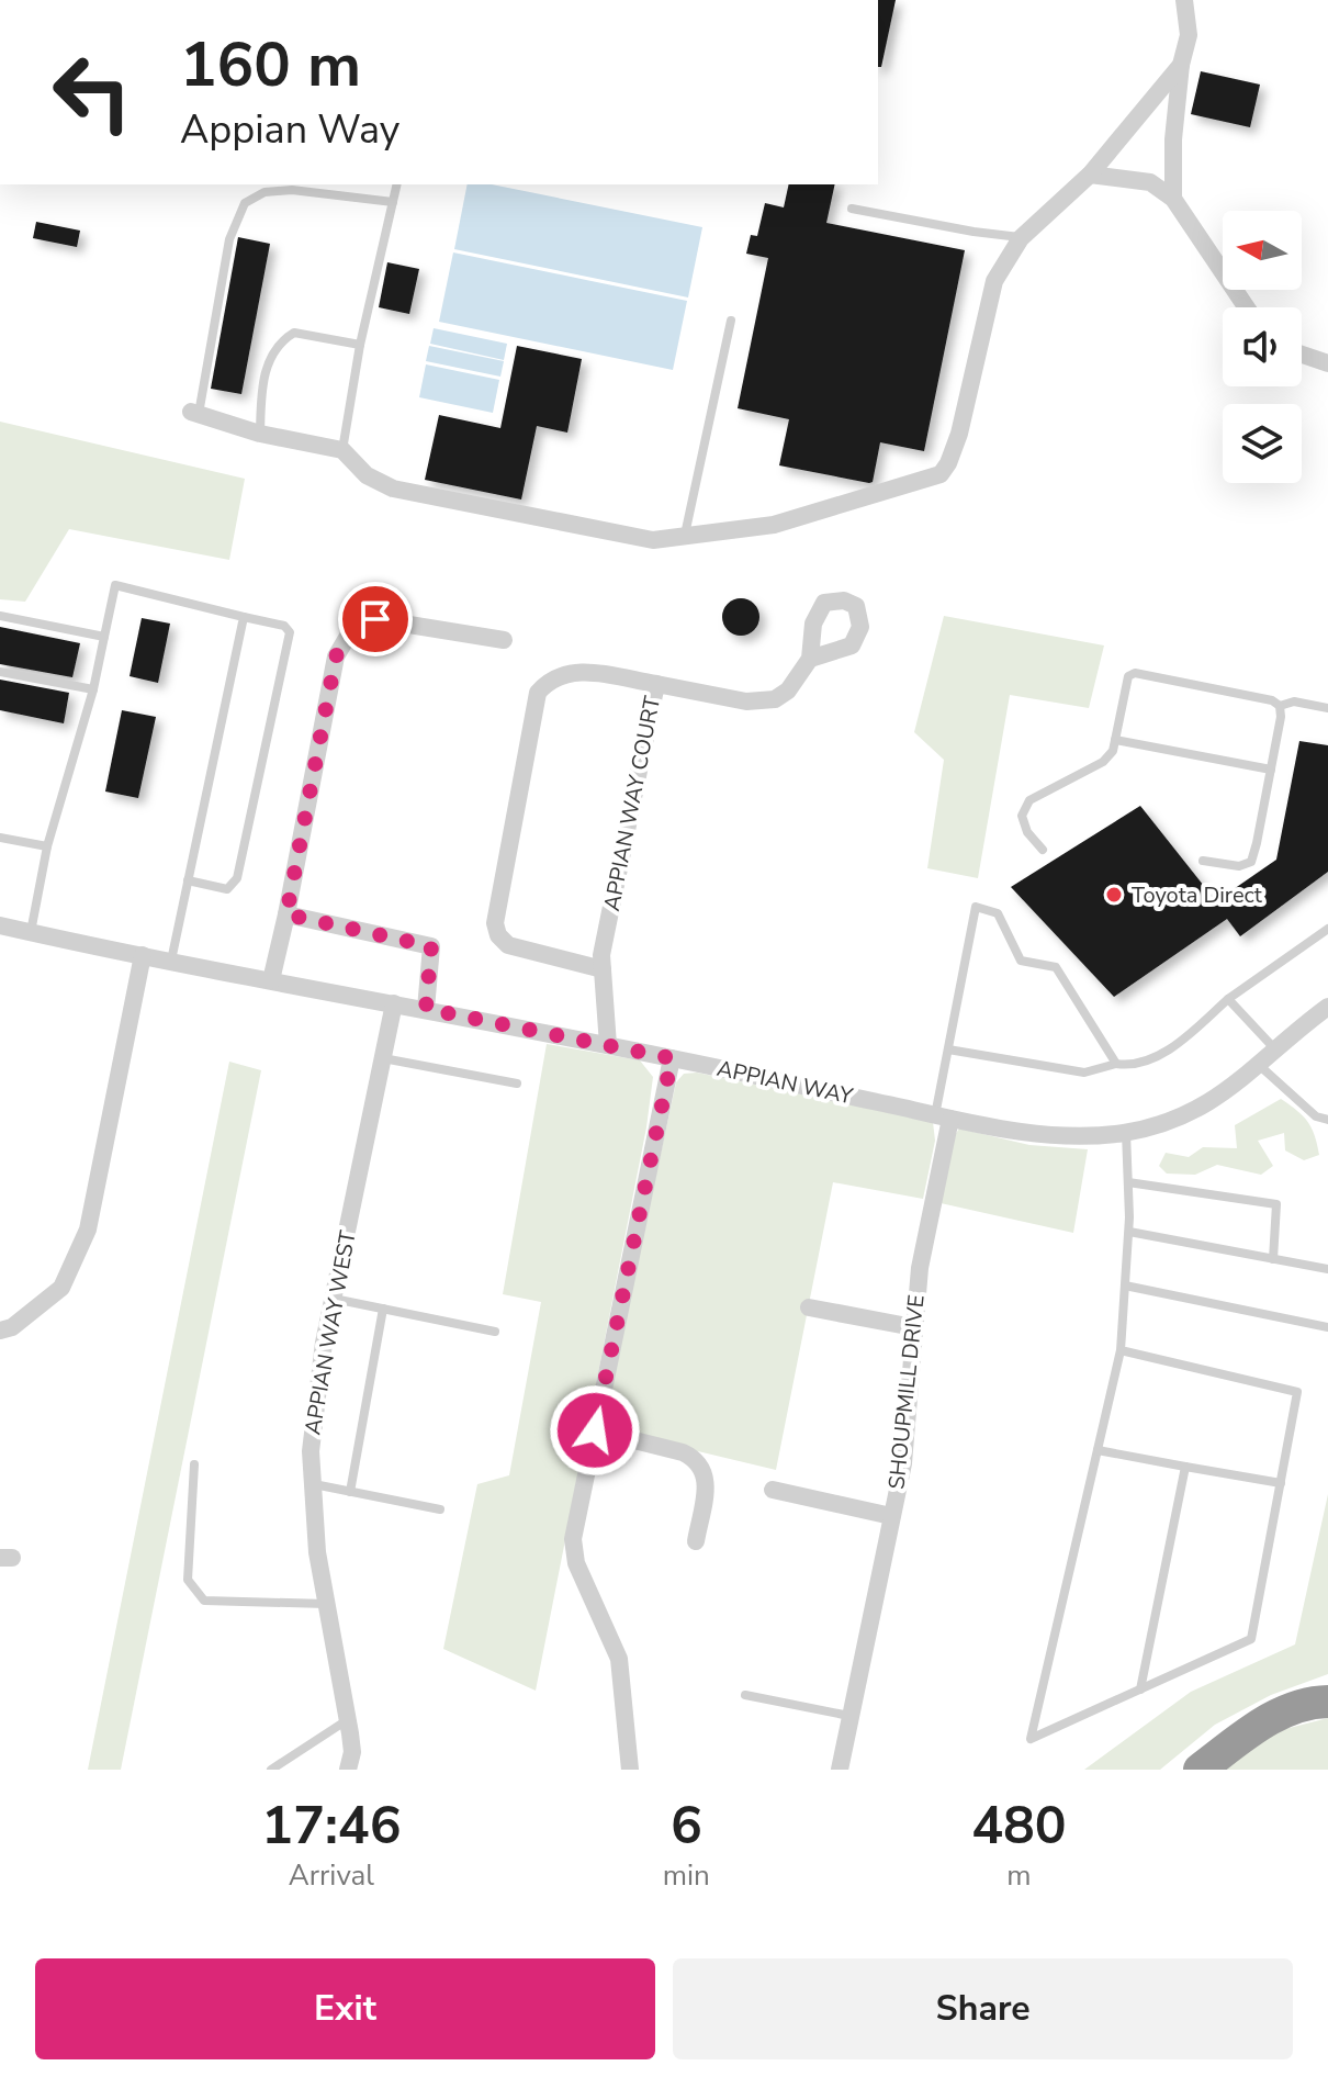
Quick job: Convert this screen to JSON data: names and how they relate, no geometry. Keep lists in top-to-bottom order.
{
  "streets": {
    "street": [
      "APPIAN WAY COURT",
      "APPIAN WAY",
      "APPIAN WAY WEST",
      "SHOUPMILL DRIVE"
    ]
  },
  "crossings": [
    ["APPIAN WAY COURT", "APPIAN WAY"],
    ["APPIAN WAY", "APPIAN WAY WEST"],
    ["APPIAN WAY", "SHOUPMILL DRIVE"]
  ],
  "places": ["Toyota Direct"],
  "north": "left",
  "page": {
    "turn": ["160 m", "Appian Way"],
    "eta": [
      "17:46",
      "Arrival",
      "6",
      "min",
      "480",
      "m"
    ],
    "buttons": ["Exit", "Share"]
  }
}
